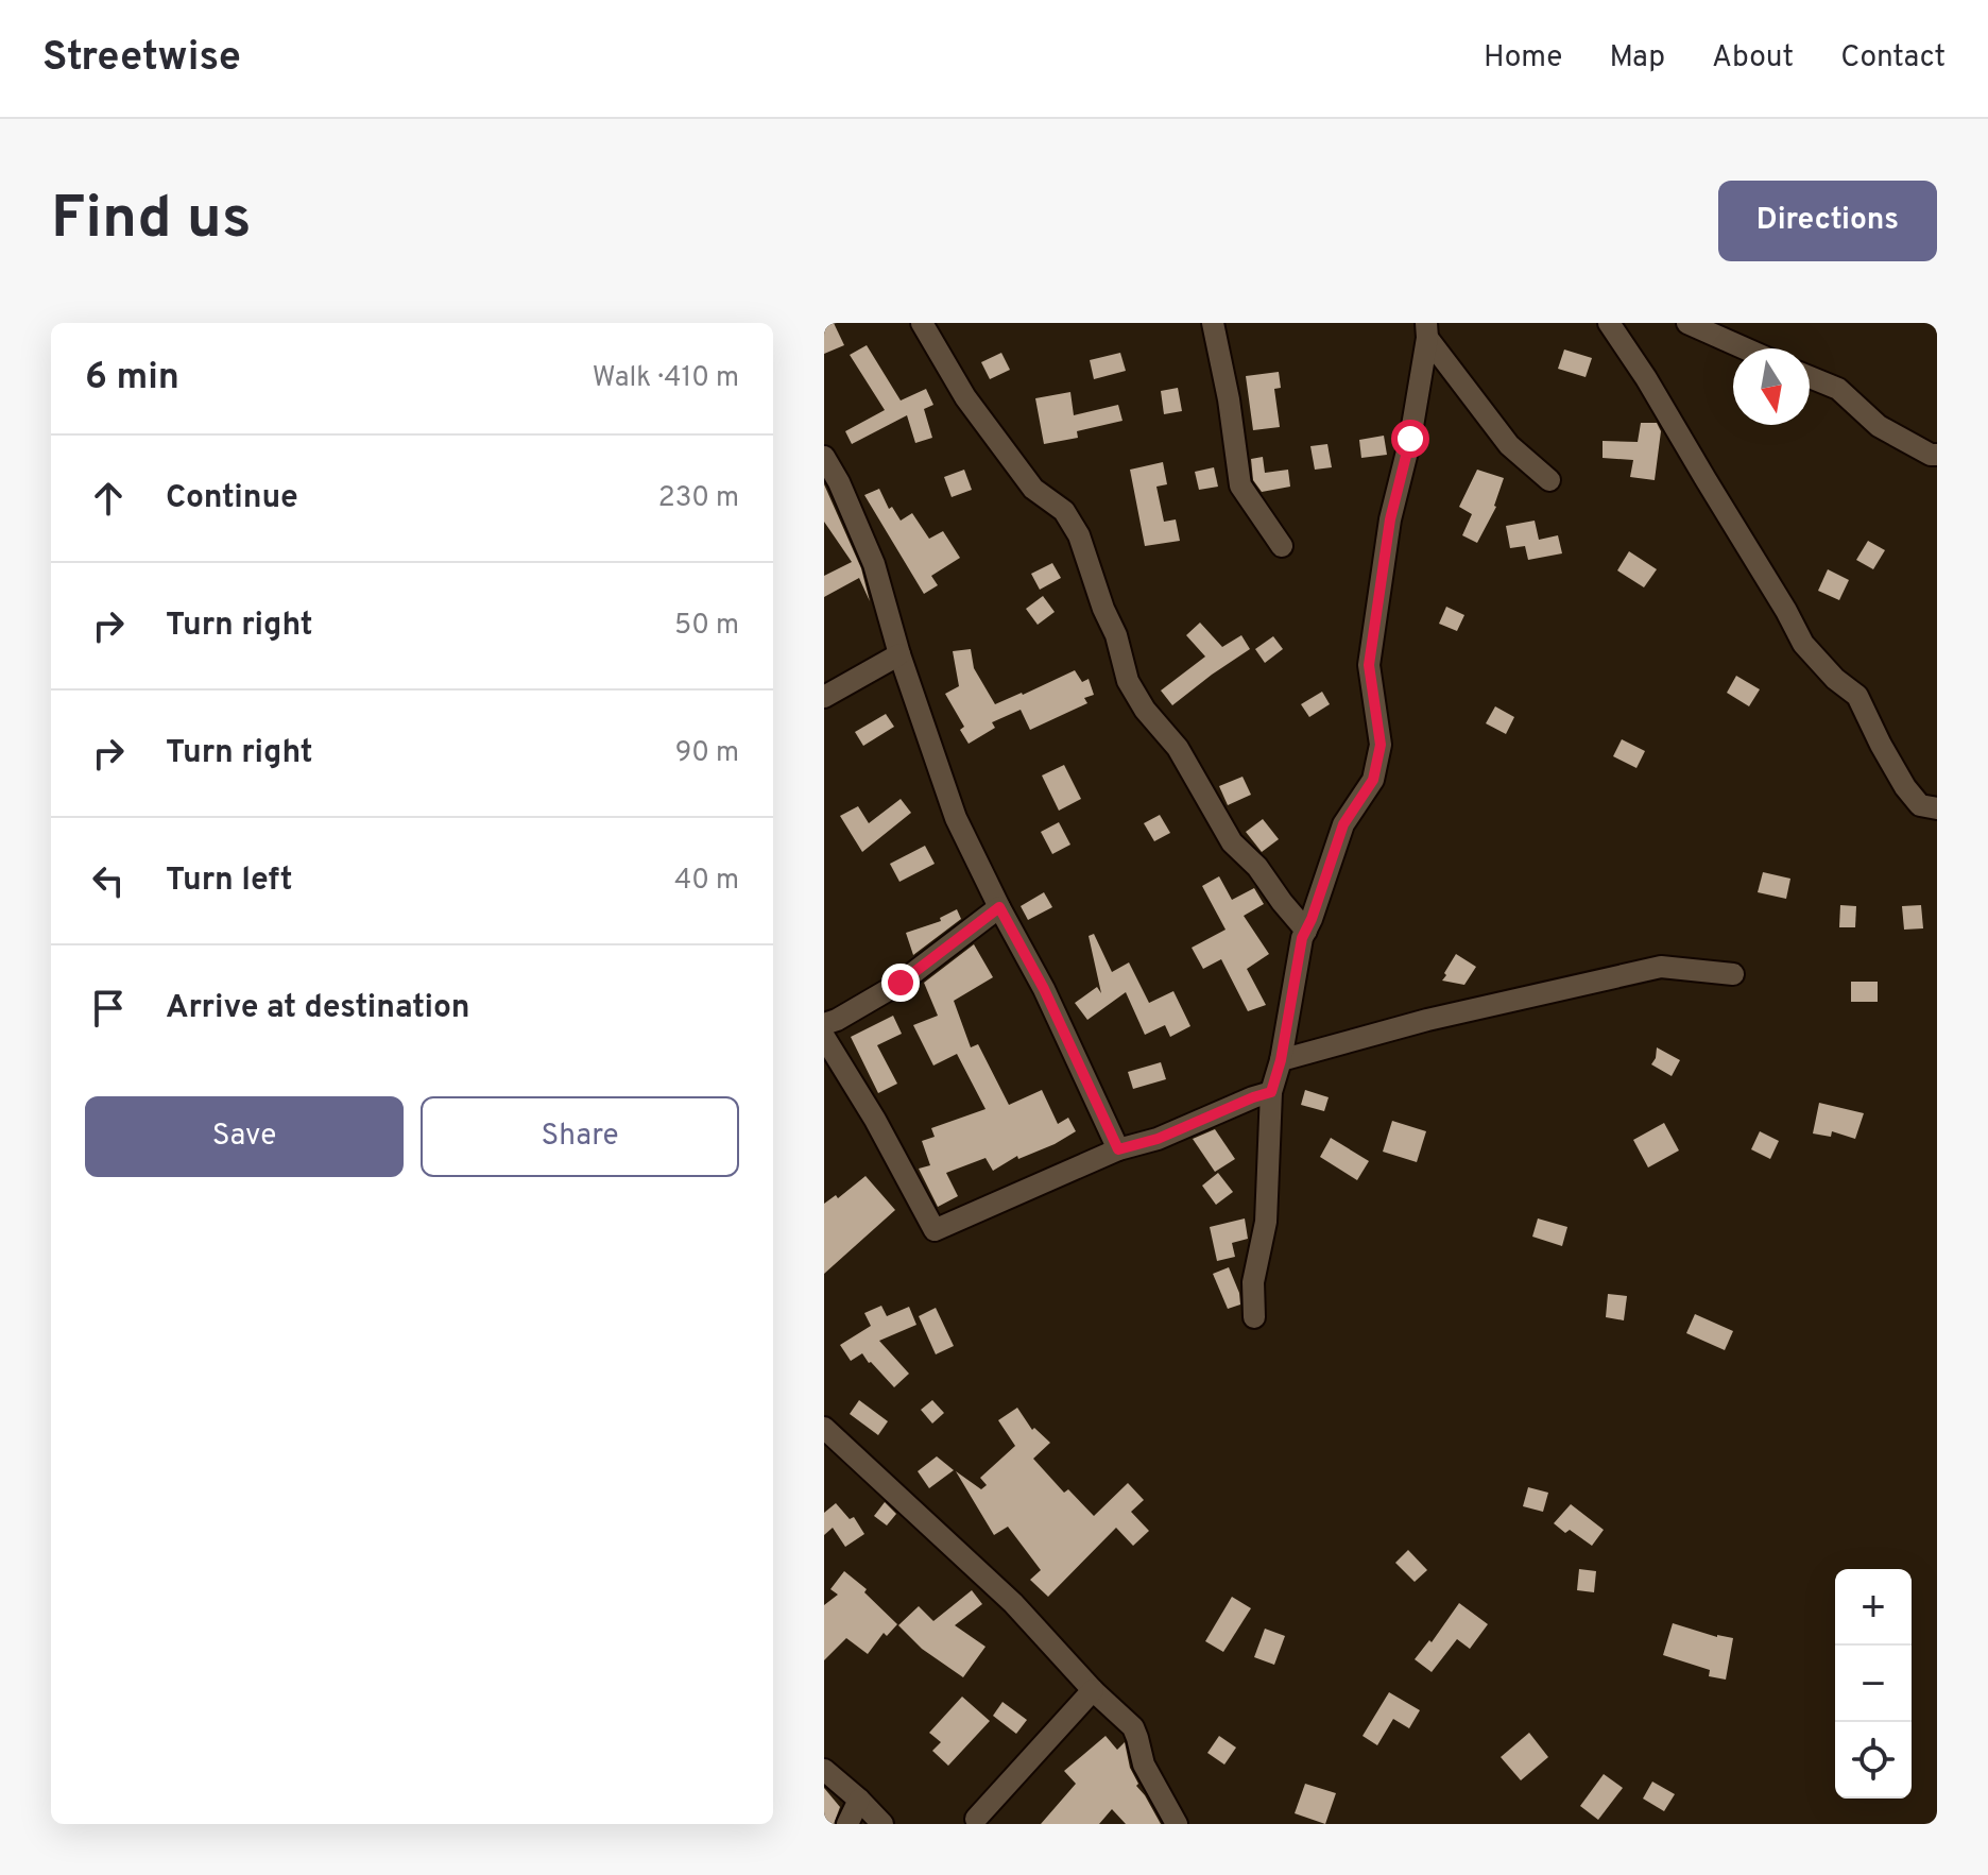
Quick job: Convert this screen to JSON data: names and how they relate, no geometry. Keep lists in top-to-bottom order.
{
  "north": "bottom",
  "page": {
    "header": "Streetwise",
    "nav": [
      "Home",
      "Map",
      "About",
      "Contact"
    ],
    "buttons": [
      "Directions",
      ["Save", "Share"]
    ],
    "title": "Find us",
    "heading": ["6 min", "Walk · 410 m"],
    "list": [
      ["Continue", "230 m"],
      ["Turn right", "50 m"],
      ["Turn right", "90 m"],
      ["Turn left", "40 m"],
      "Arrive at destination"
    ],
    "map_buttons": ["+", "−"]
  }
}
